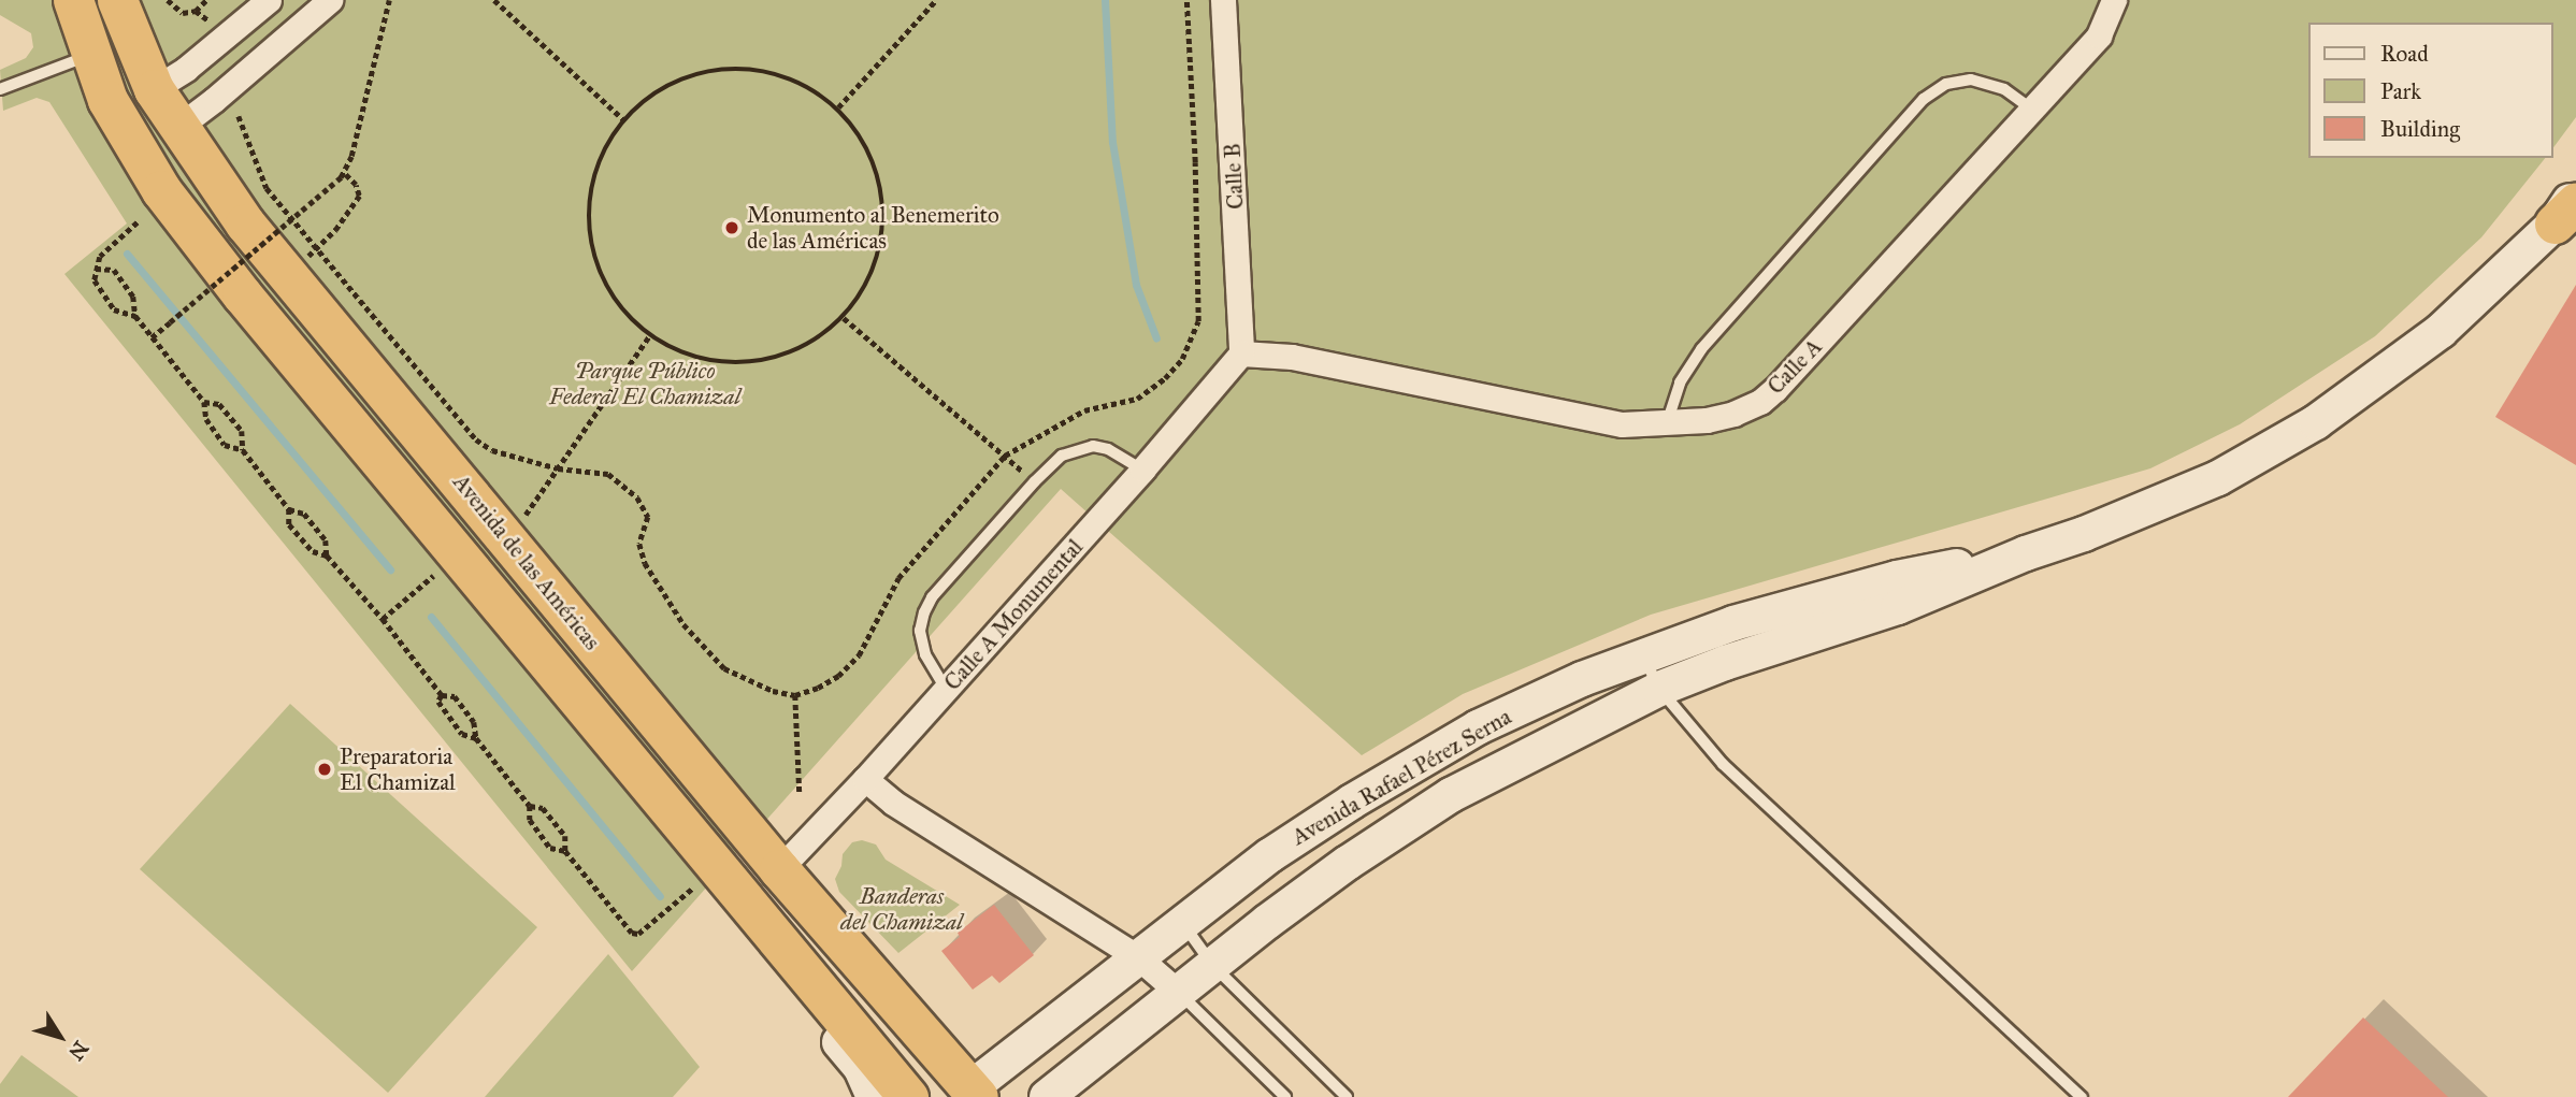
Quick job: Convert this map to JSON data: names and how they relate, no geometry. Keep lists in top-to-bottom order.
{
  "streets": {
    "highway": ["Avenida de las Américas"],
    "main road": ["Avenida Rafael Pérez Serna"],
    "street": ["Calle B", "Calle A", "Calle A Monumental"]
  },
  "crossings": [
    ["Calle B", "Calle A"],
    ["Calle B", "Calle A Monumental"],
    ["Calle A", "Calle A Monumental"],
    ["Avenida de las Américas", "Calle A Monumental"],
    ["Avenida de las Américas", "Avenida Rafael Pérez Serna"]
  ],
  "parks": ["Parque Público Federal El Chamizal", "Banderas del Chamizal"],
  "places": ["Monumento al Benemerito de las Américas", "Preparatoria El Chamizal"],
  "legend": ["Road", "Park", "Building"],
  "north": "bottom right"
}
